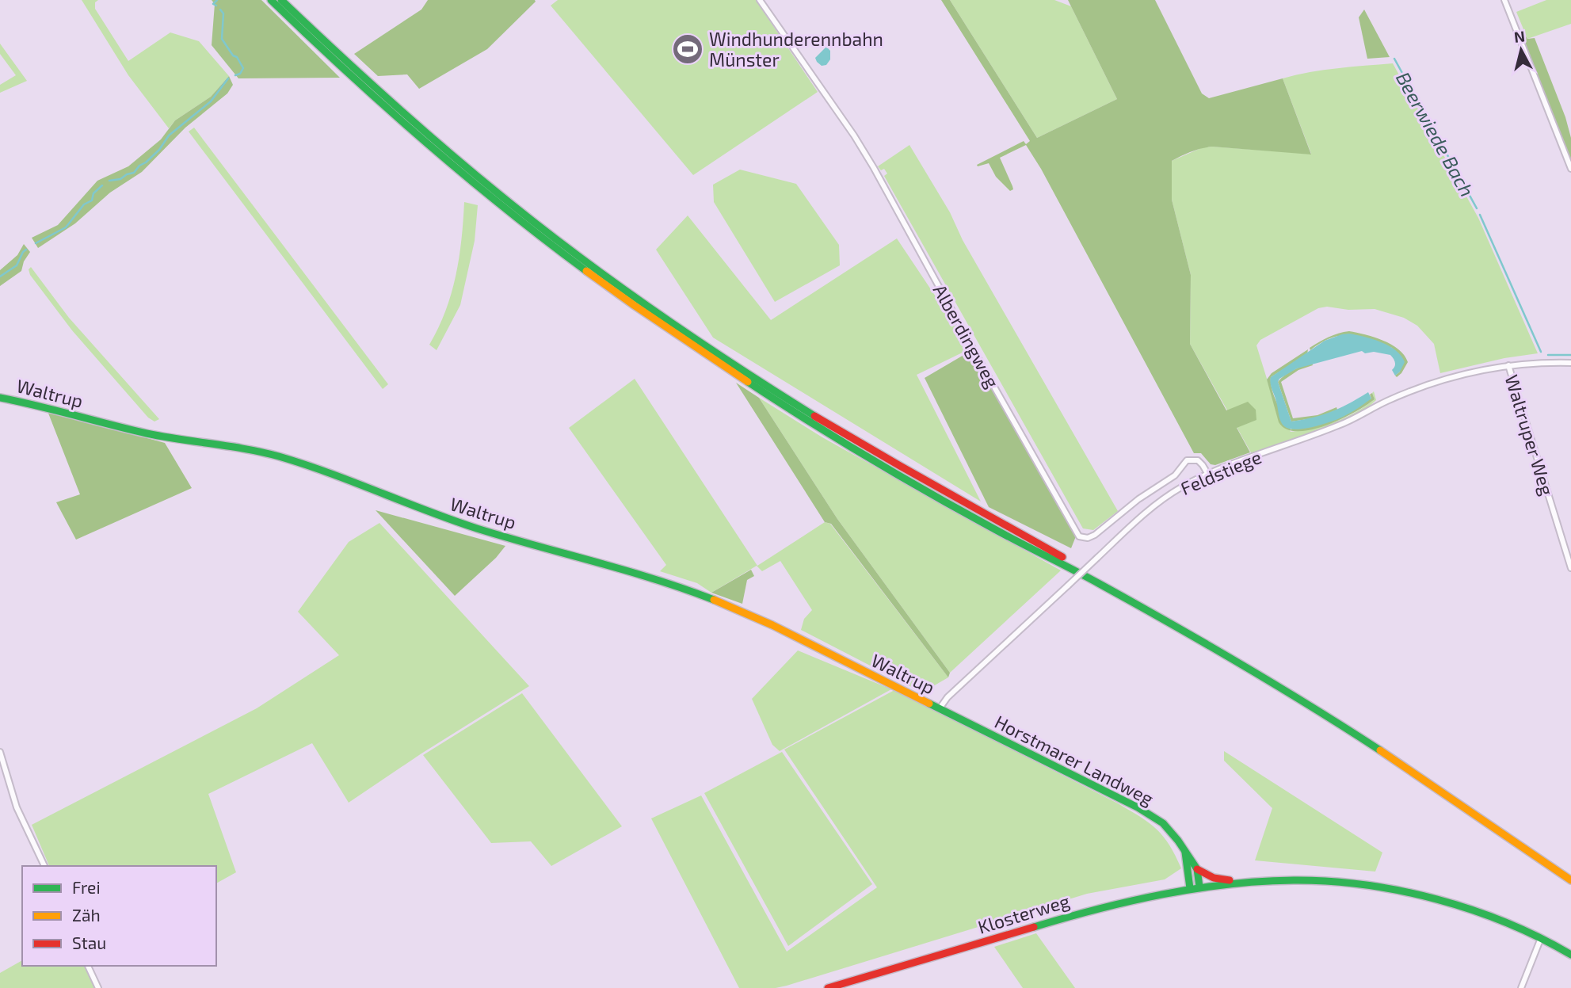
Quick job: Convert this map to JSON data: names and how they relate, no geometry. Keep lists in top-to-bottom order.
{
  "streets": {
    "main road": ["Waltrup", "Horstmarer Landweg", "Klosterweg"],
    "street": ["Alberdingweg", "Waltruper Weg", "Feldstiege"]
  },
  "crossings": [
    ["Alberdingweg", "Feldstiege"],
    ["Waltrup", "Feldstiege"],
    ["Waltrup", "Horstmarer Landweg"],
    ["Waltruper Weg", "Feldstiege"],
    ["Feldstiege", "Horstmarer Landweg"],
    ["Horstmarer Landweg", "Klosterweg"]
  ],
  "water": ["Beerwiede Bach"],
  "places": {
    "sports": ["Windhunderennbahn Münster"]
  },
  "legend": ["Frei", "Zäh", "Stau"],
  "north": "top"
}
